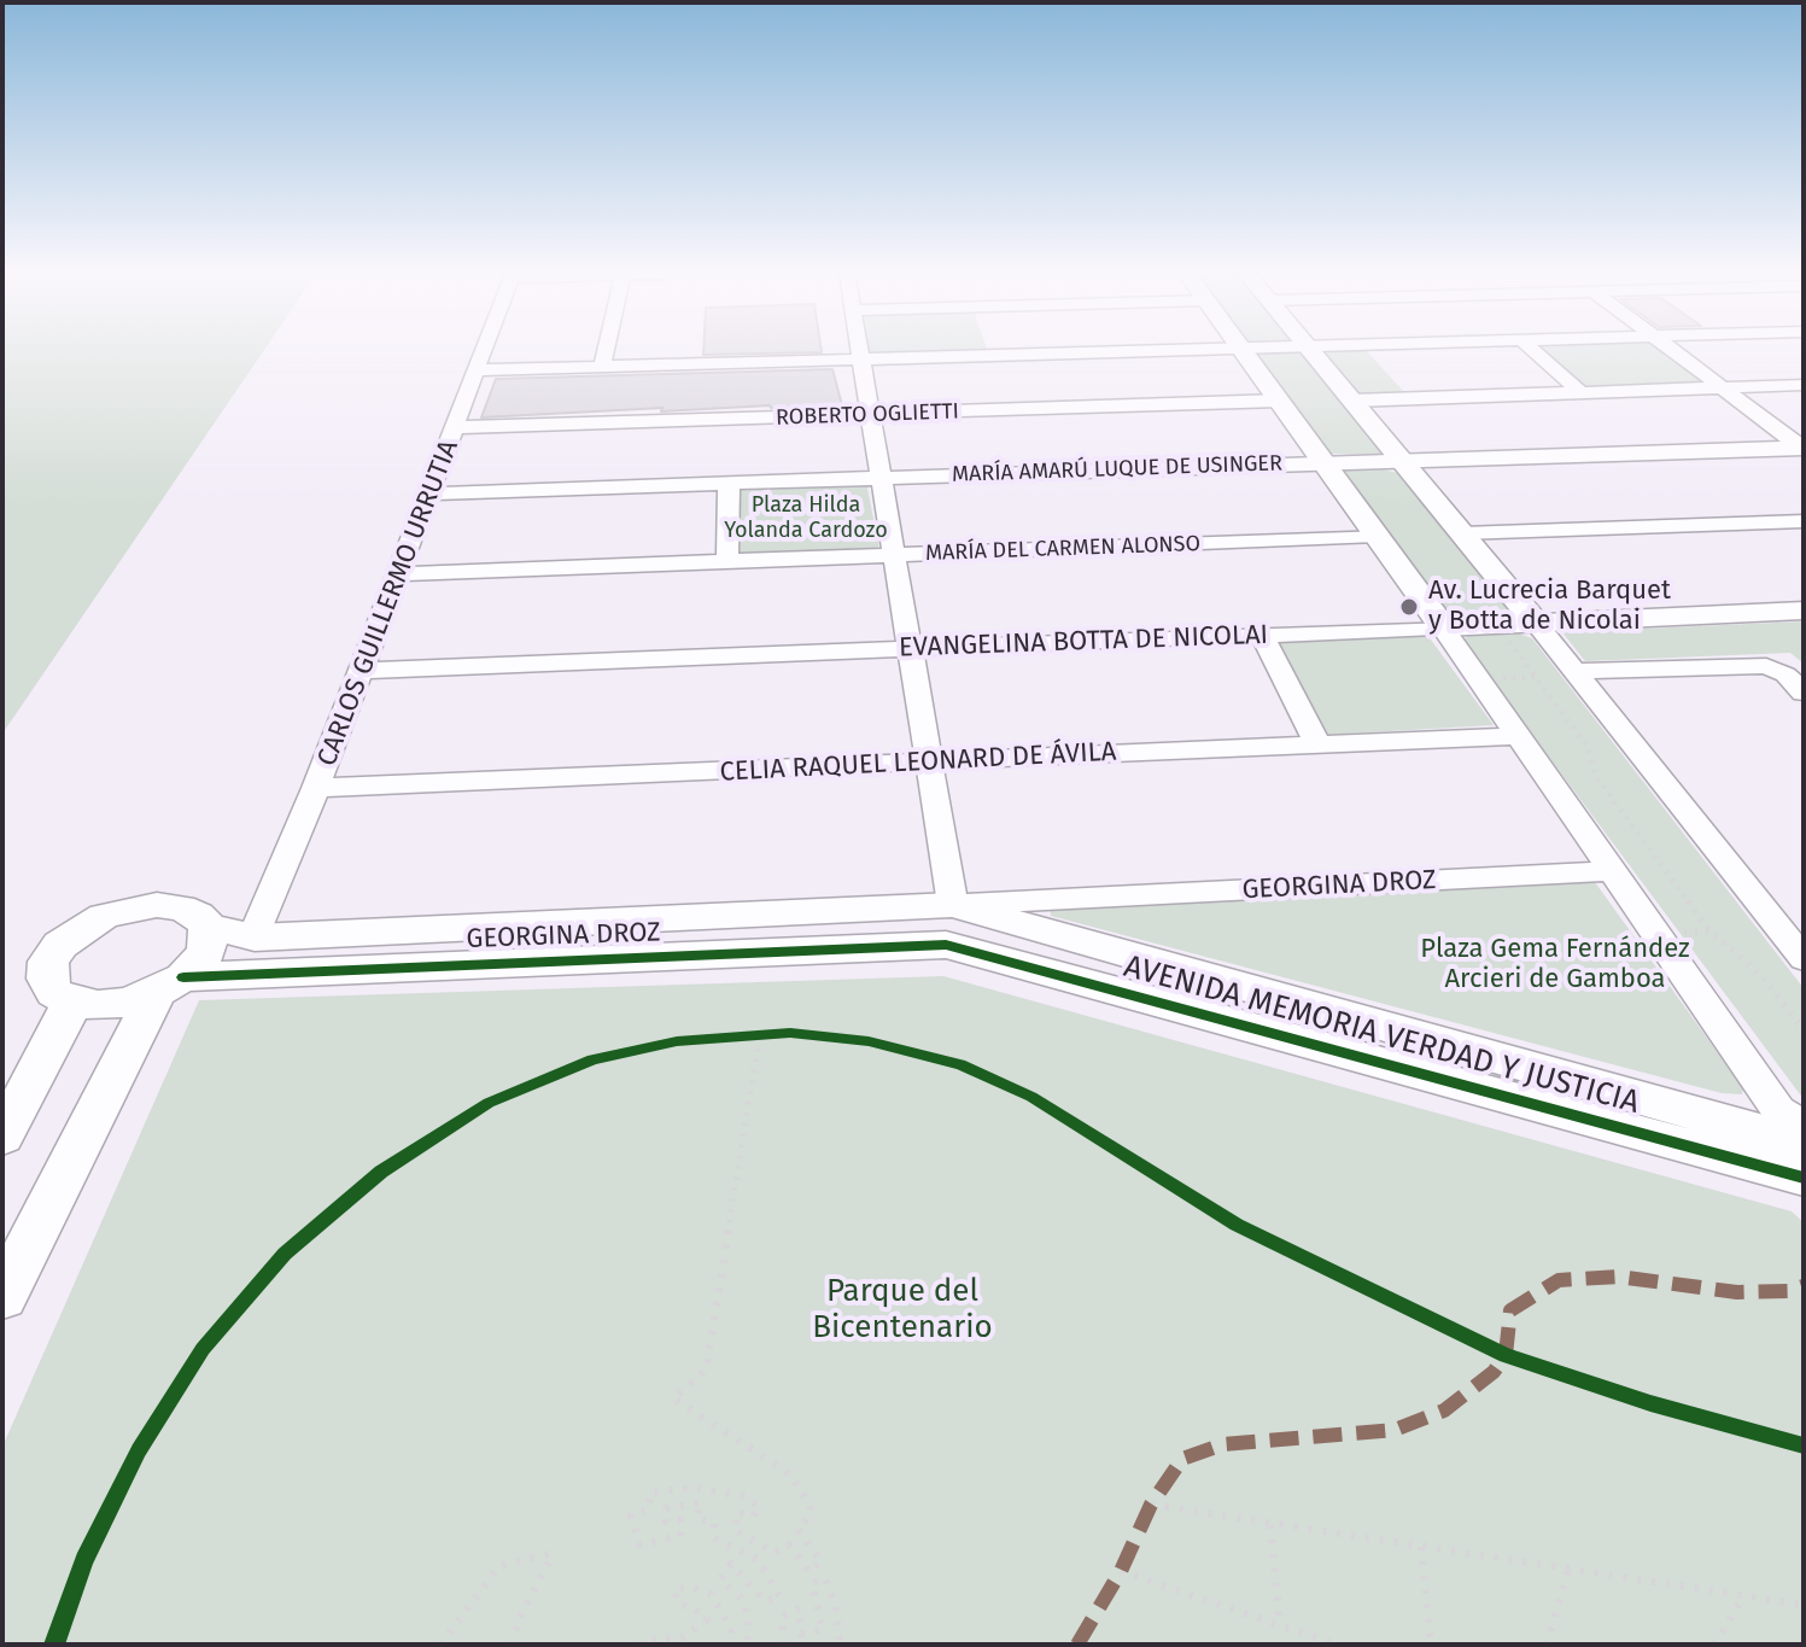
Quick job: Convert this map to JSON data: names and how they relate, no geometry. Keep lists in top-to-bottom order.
{
  "streets": {
    "street": [
      "ROBERTO OGLIETTI",
      "MARÍA AMARÚ LUQUE DE USINGER",
      "MARÍA DEL CARMEN ALONSO",
      "CARLOS GUILLERMO URRUTIA",
      "EVANGELINA BOTTA DE NICOLAI",
      "CELIA RAQUEL LEONARD DE ÁVILA",
      "GEORGINA DROZ",
      "AVENIDA MEMORIA VERDAD Y JUSTICIA"
    ]
  },
  "crossings": [
    ["ROBERTO OGLIETTI", "CARLOS GUILLERMO URRUTIA"],
    ["MARÍA AMARÚ LUQUE DE USINGER", "CARLOS GUILLERMO URRUTIA"],
    ["MARÍA DEL CARMEN ALONSO", "CARLOS GUILLERMO URRUTIA"],
    ["CARLOS GUILLERMO URRUTIA", "EVANGELINA BOTTA DE NICOLAI"],
    ["CARLOS GUILLERMO URRUTIA", "CELIA RAQUEL LEONARD DE ÁVILA"],
    ["CARLOS GUILLERMO URRUTIA", "GEORGINA DROZ"],
    ["GEORGINA DROZ", "AVENIDA MEMORIA VERDAD Y JUSTICIA"]
  ],
  "parks": ["Plaza Hilda Yolanda Cardozo", "Plaza Gema Fernández Arcieri de Gamboa", "Parque del Bicentenario"],
  "places": ["Av. Lucrecia Barquet y Botta de Nicolai"]
}
